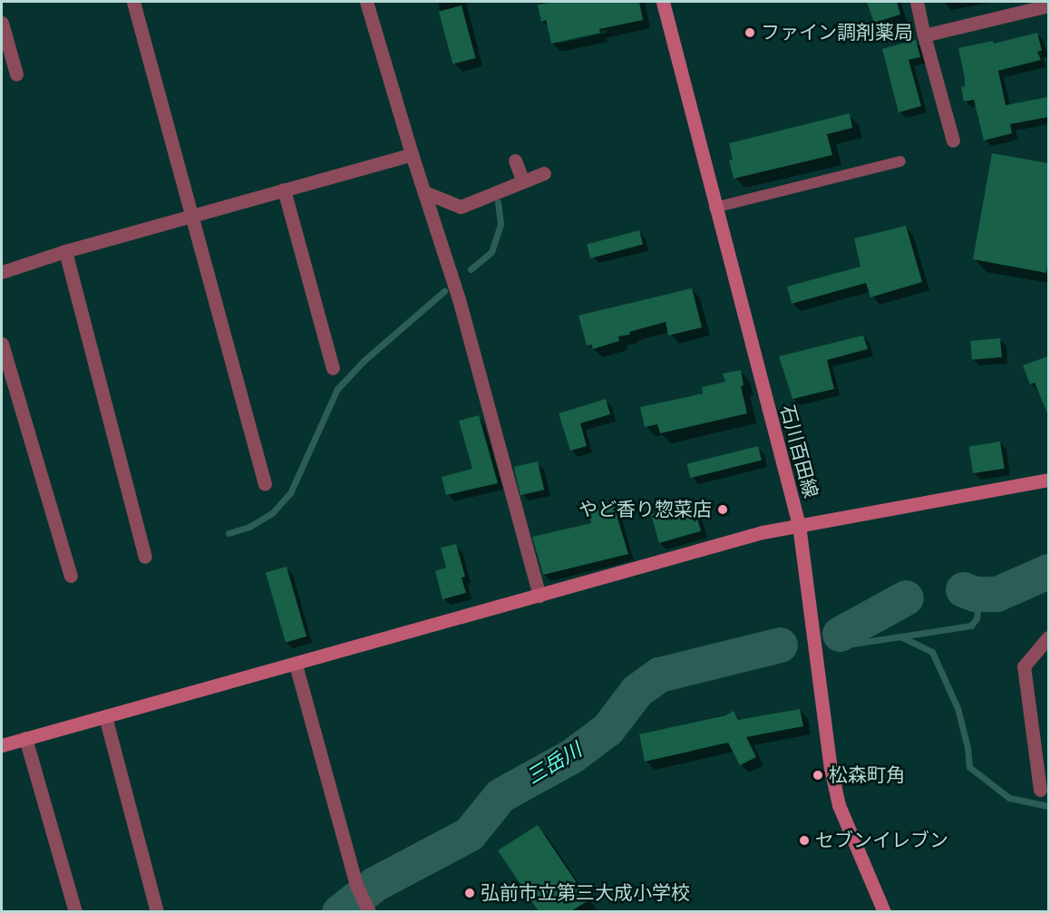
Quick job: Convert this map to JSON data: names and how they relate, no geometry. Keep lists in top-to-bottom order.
{
  "streets": {
    "street": ["石川百田線"]
  },
  "water": ["三岳川"],
  "places": [
    "ファイン調剤薬局",
    "やど香り惣菜店",
    "松森町角",
    "セブンイレブン",
    "弘前市立第三大成小学校"
  ]
}
